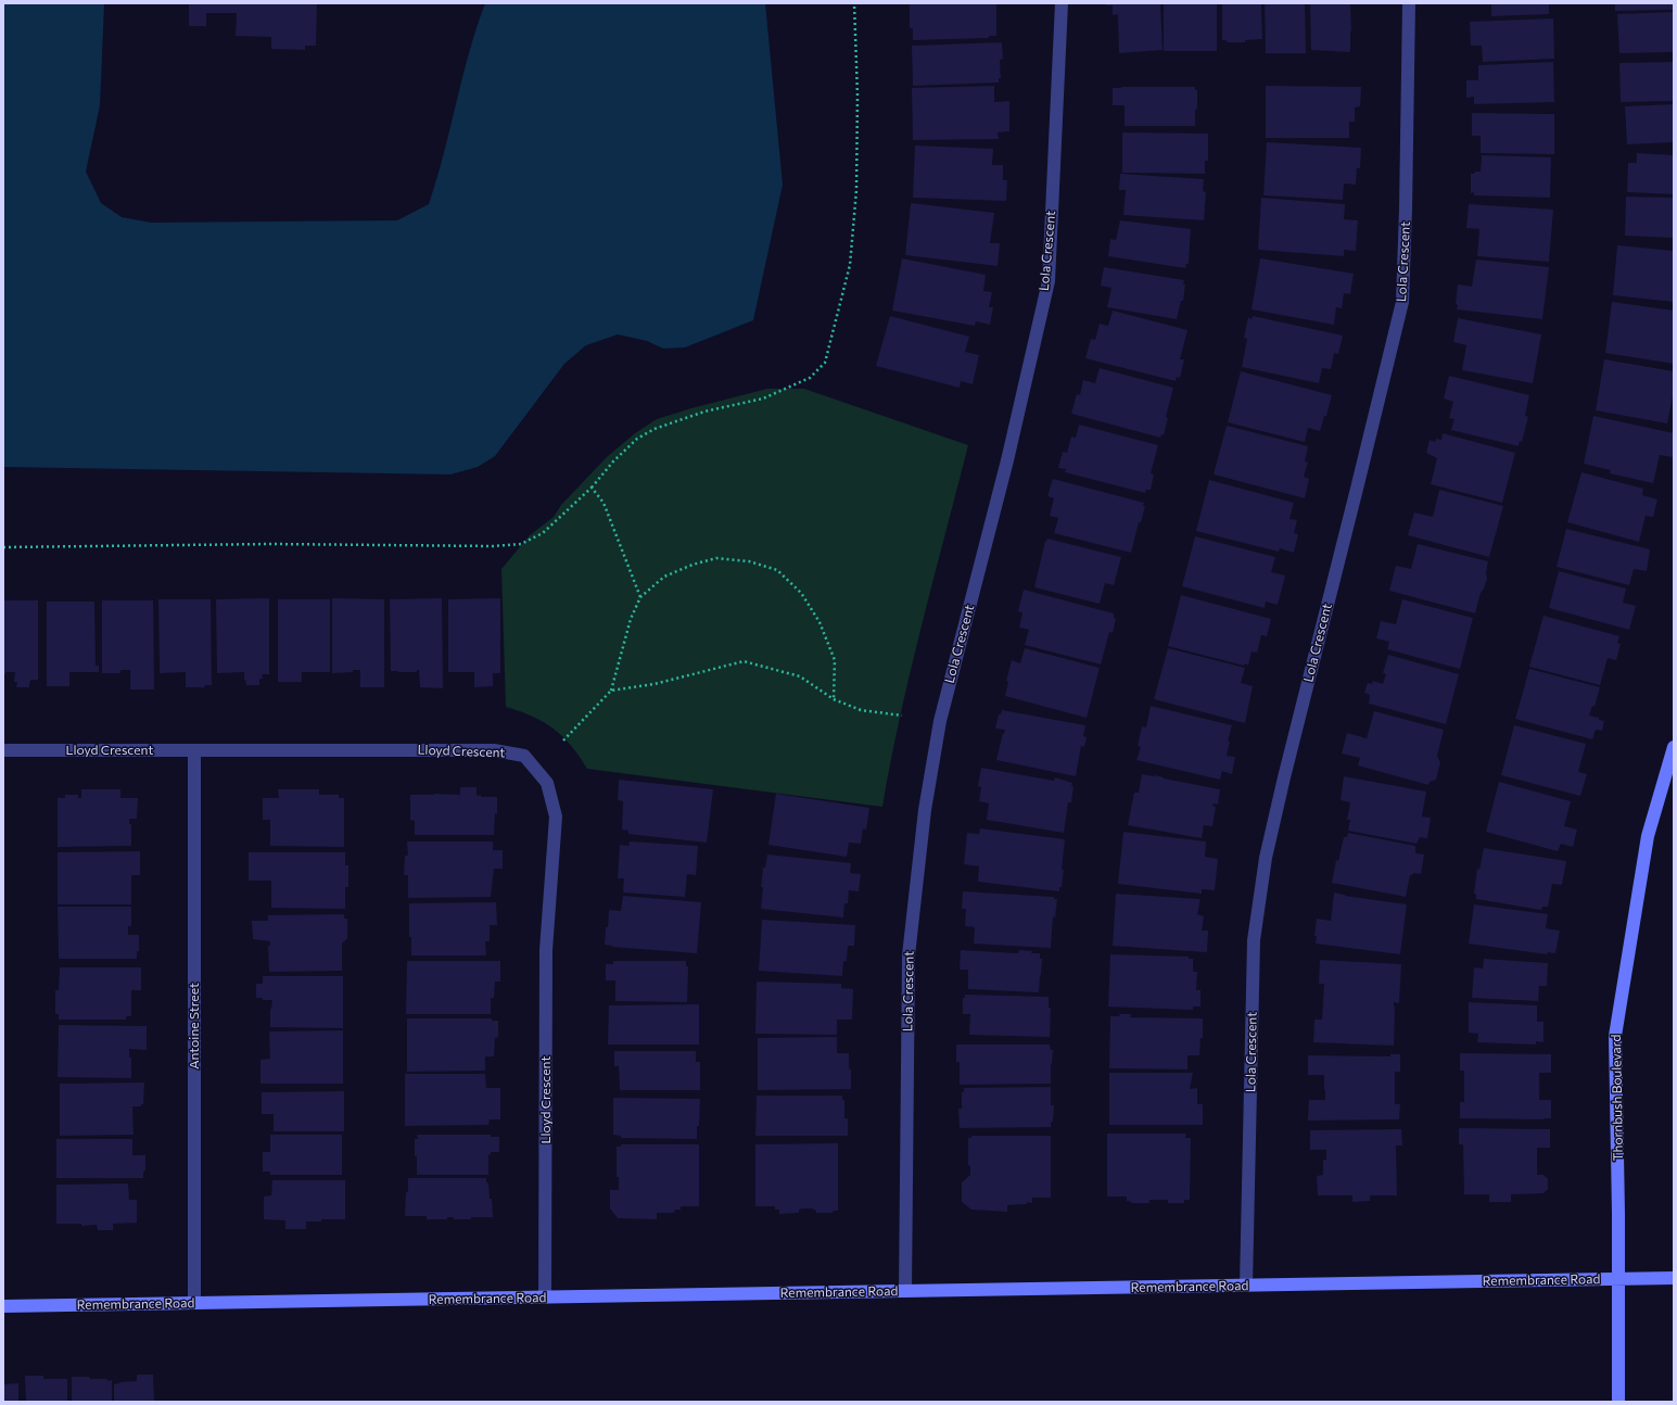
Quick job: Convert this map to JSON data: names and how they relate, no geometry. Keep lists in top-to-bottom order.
{
  "streets": {
    "street": [
      "Lola Crescent",
      "Lloyd Crescent",
      "Antoine Street",
      "Thornbush Boulevard",
      "Remembrance Road"
    ]
  },
  "crossings": [
    ["Lola Crescent", "Remembrance Road"],
    ["Lloyd Crescent", "Antoine Street"],
    ["Lloyd Crescent", "Remembrance Road"],
    ["Antoine Street", "Remembrance Road"],
    ["Thornbush Boulevard", "Remembrance Road"]
  ]
}
